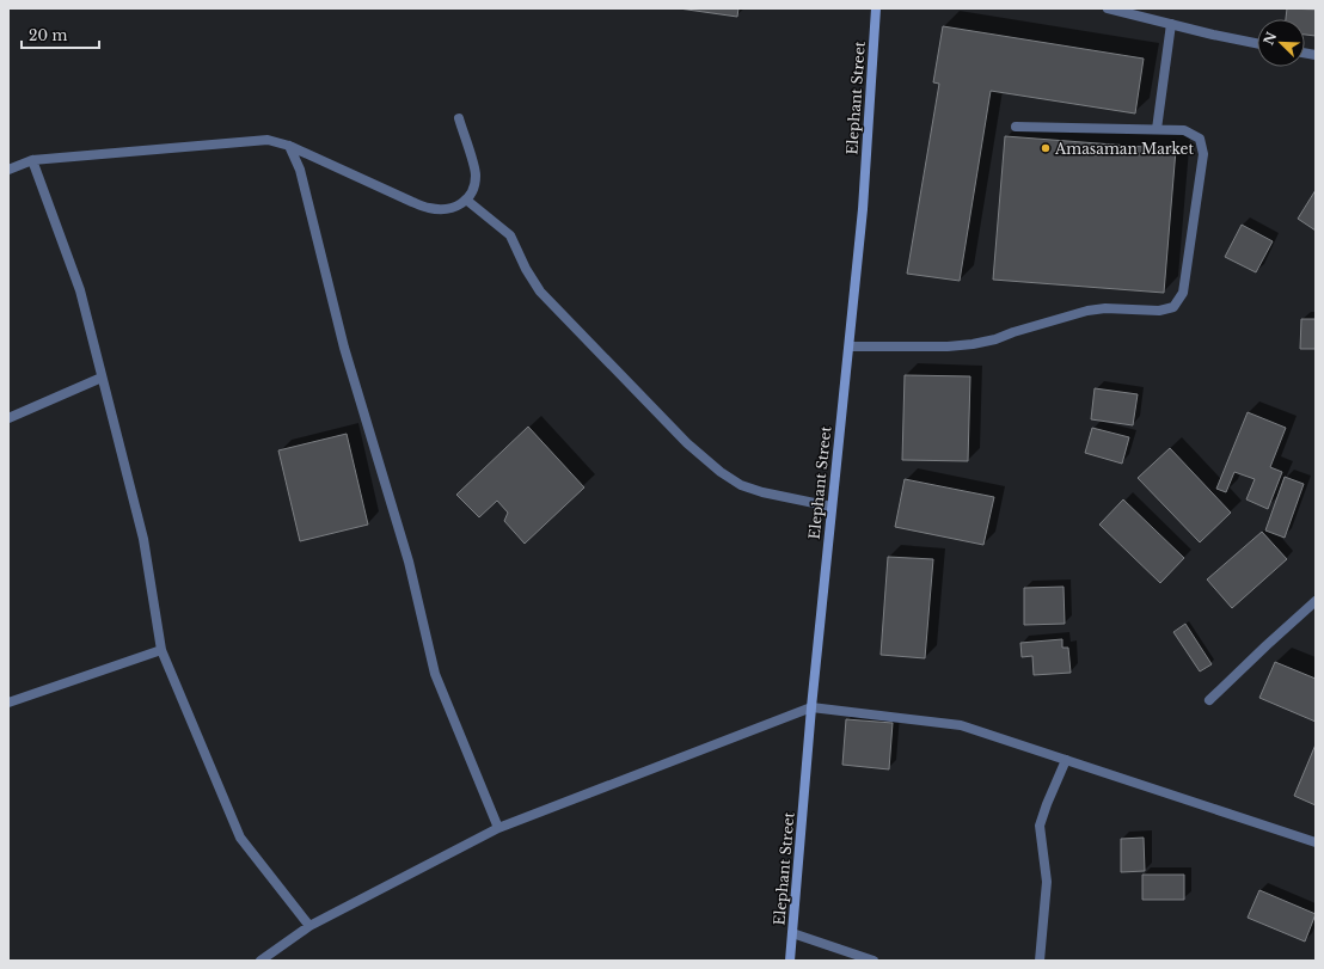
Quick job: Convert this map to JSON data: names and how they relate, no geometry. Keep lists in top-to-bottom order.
{
  "streets": {
    "main road": ["Elephant Street"]
  },
  "places": ["Amasaman Market"],
  "scale_bar": "20 m",
  "north": "top left"
}
